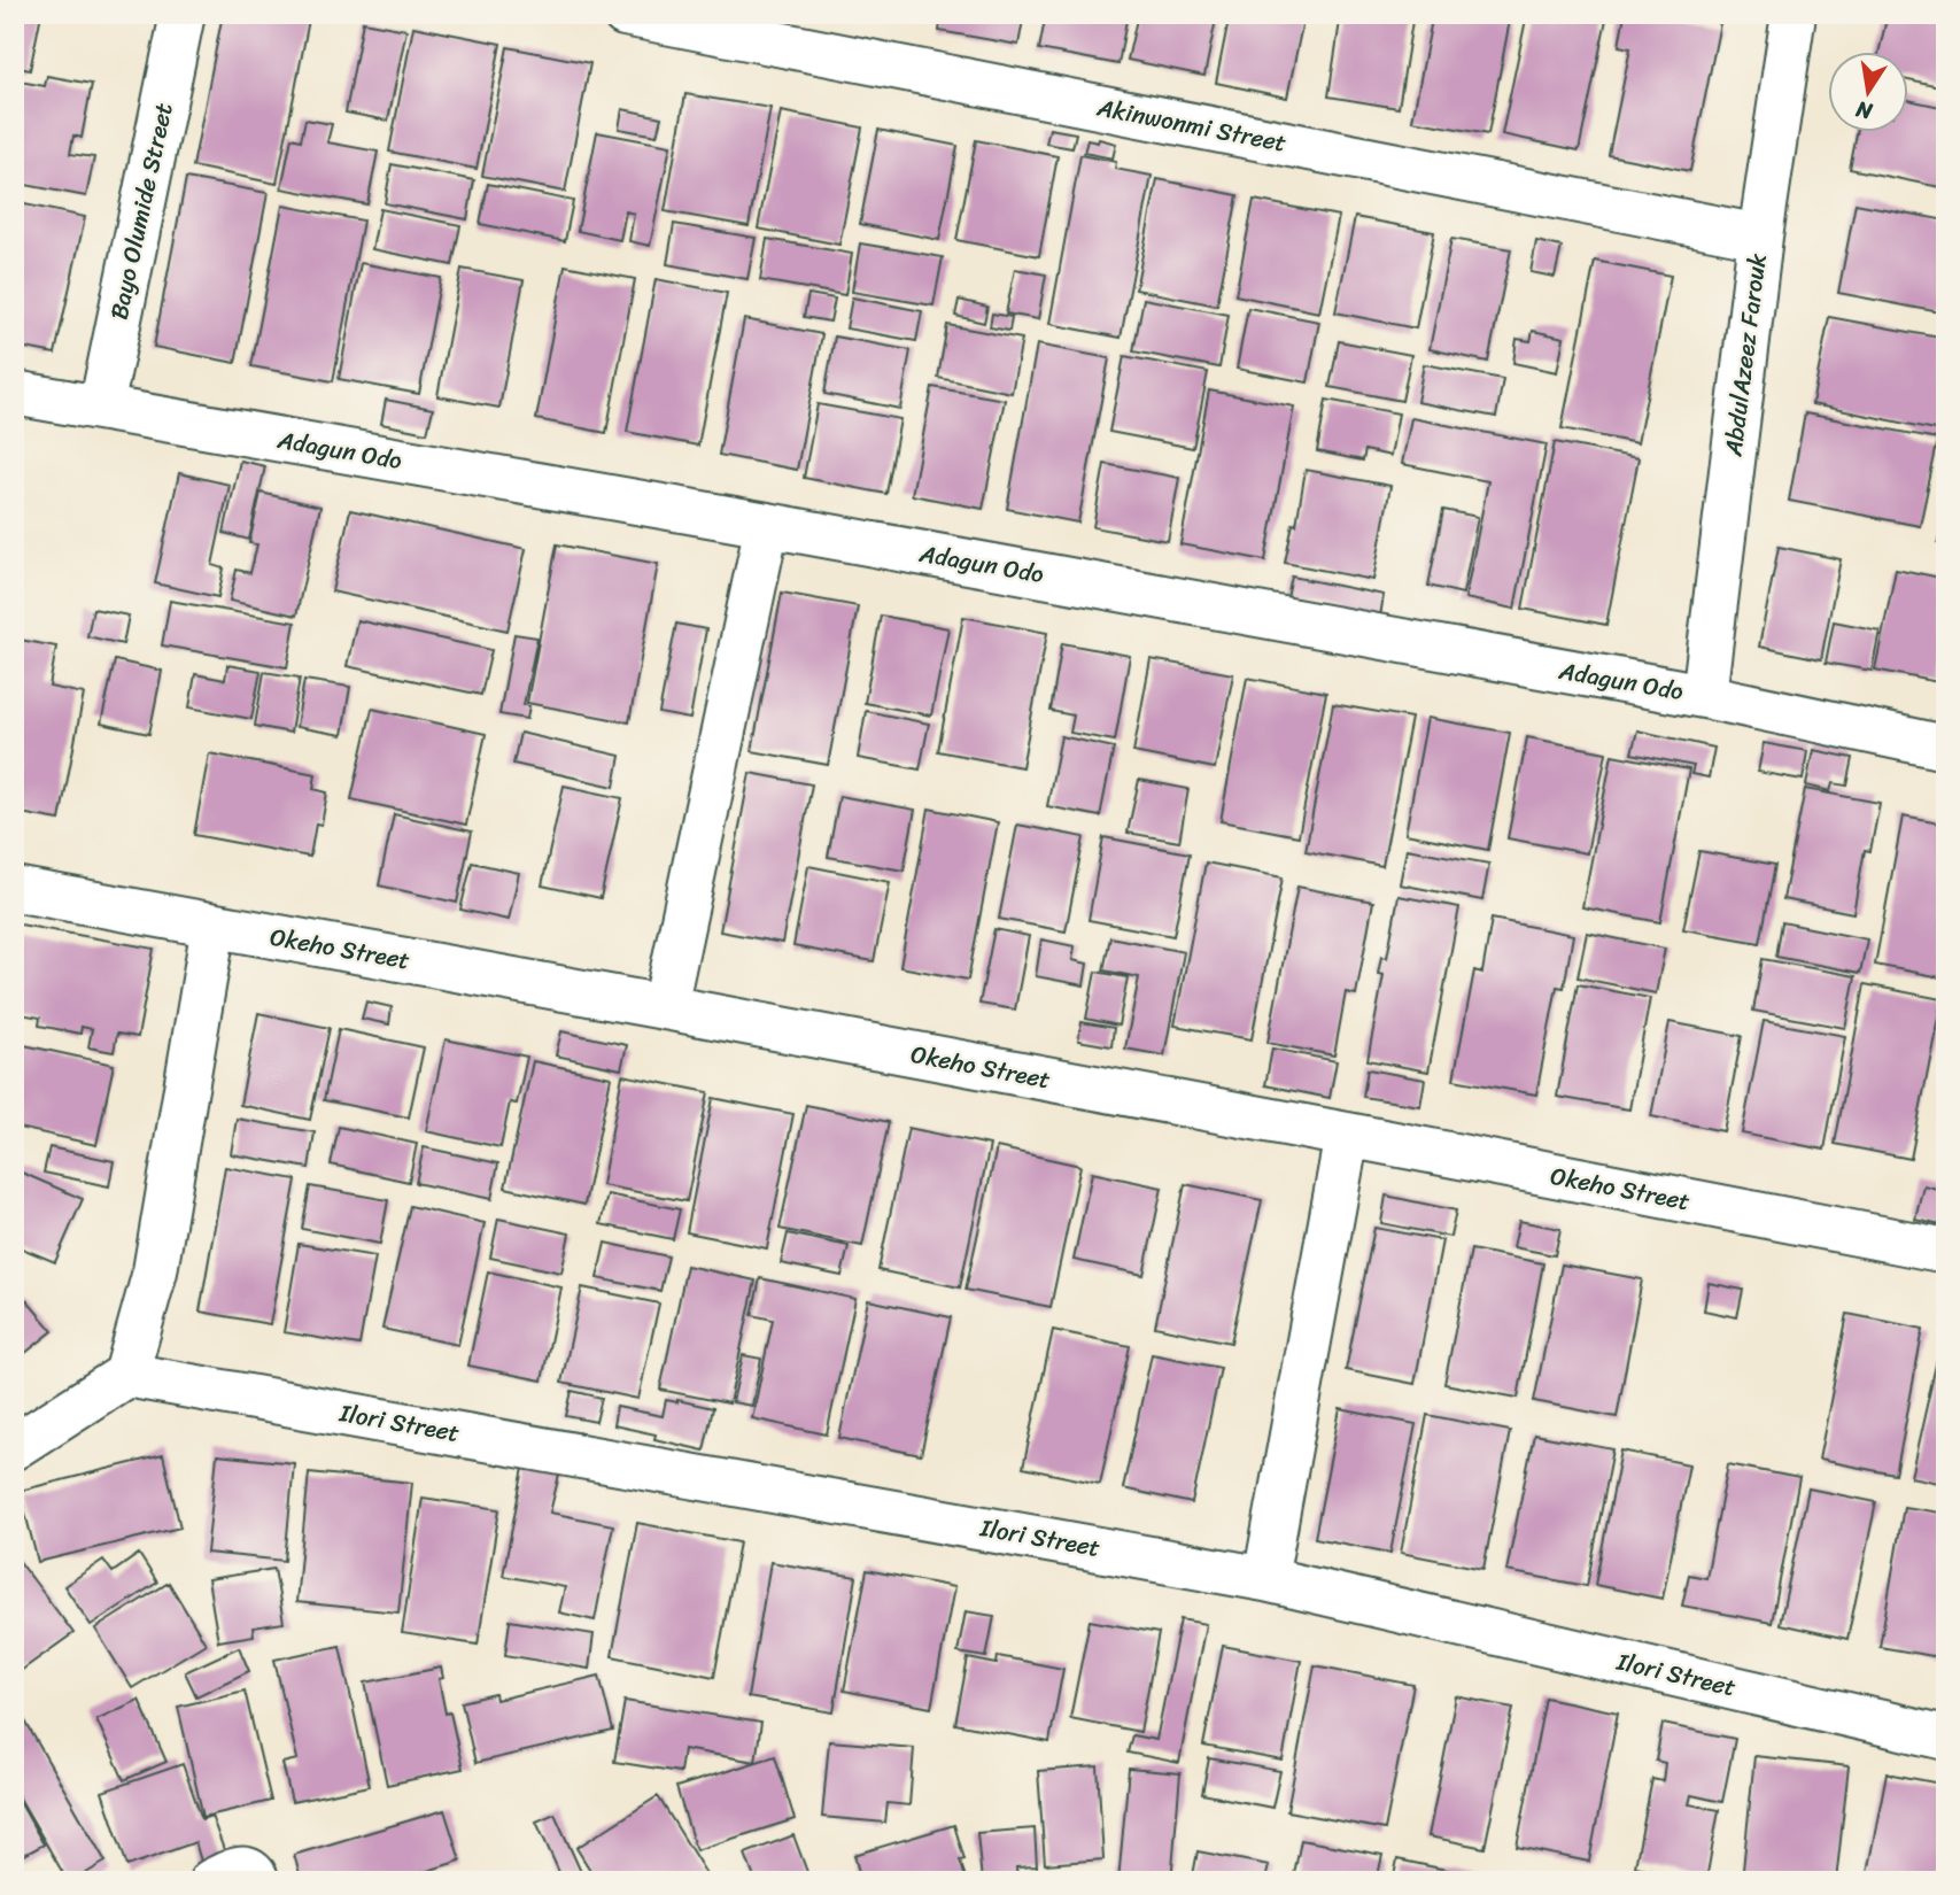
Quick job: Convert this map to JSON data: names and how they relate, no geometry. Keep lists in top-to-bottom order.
{
  "streets": {
    "street": [
      "Akinwonmi Street",
      "Bayo Olumide Street",
      "AbdulAzeez Farouk",
      "Adagun Odo",
      "Okeho Street",
      "Ilori Street"
    ]
  },
  "crossings": [
    ["Akinwonmi Street", "AbdulAzeez Farouk"],
    ["Bayo Olumide Street", "Adagun Odo"],
    ["AbdulAzeez Farouk", "Adagun Odo"]
  ],
  "north": "bottom"
}
